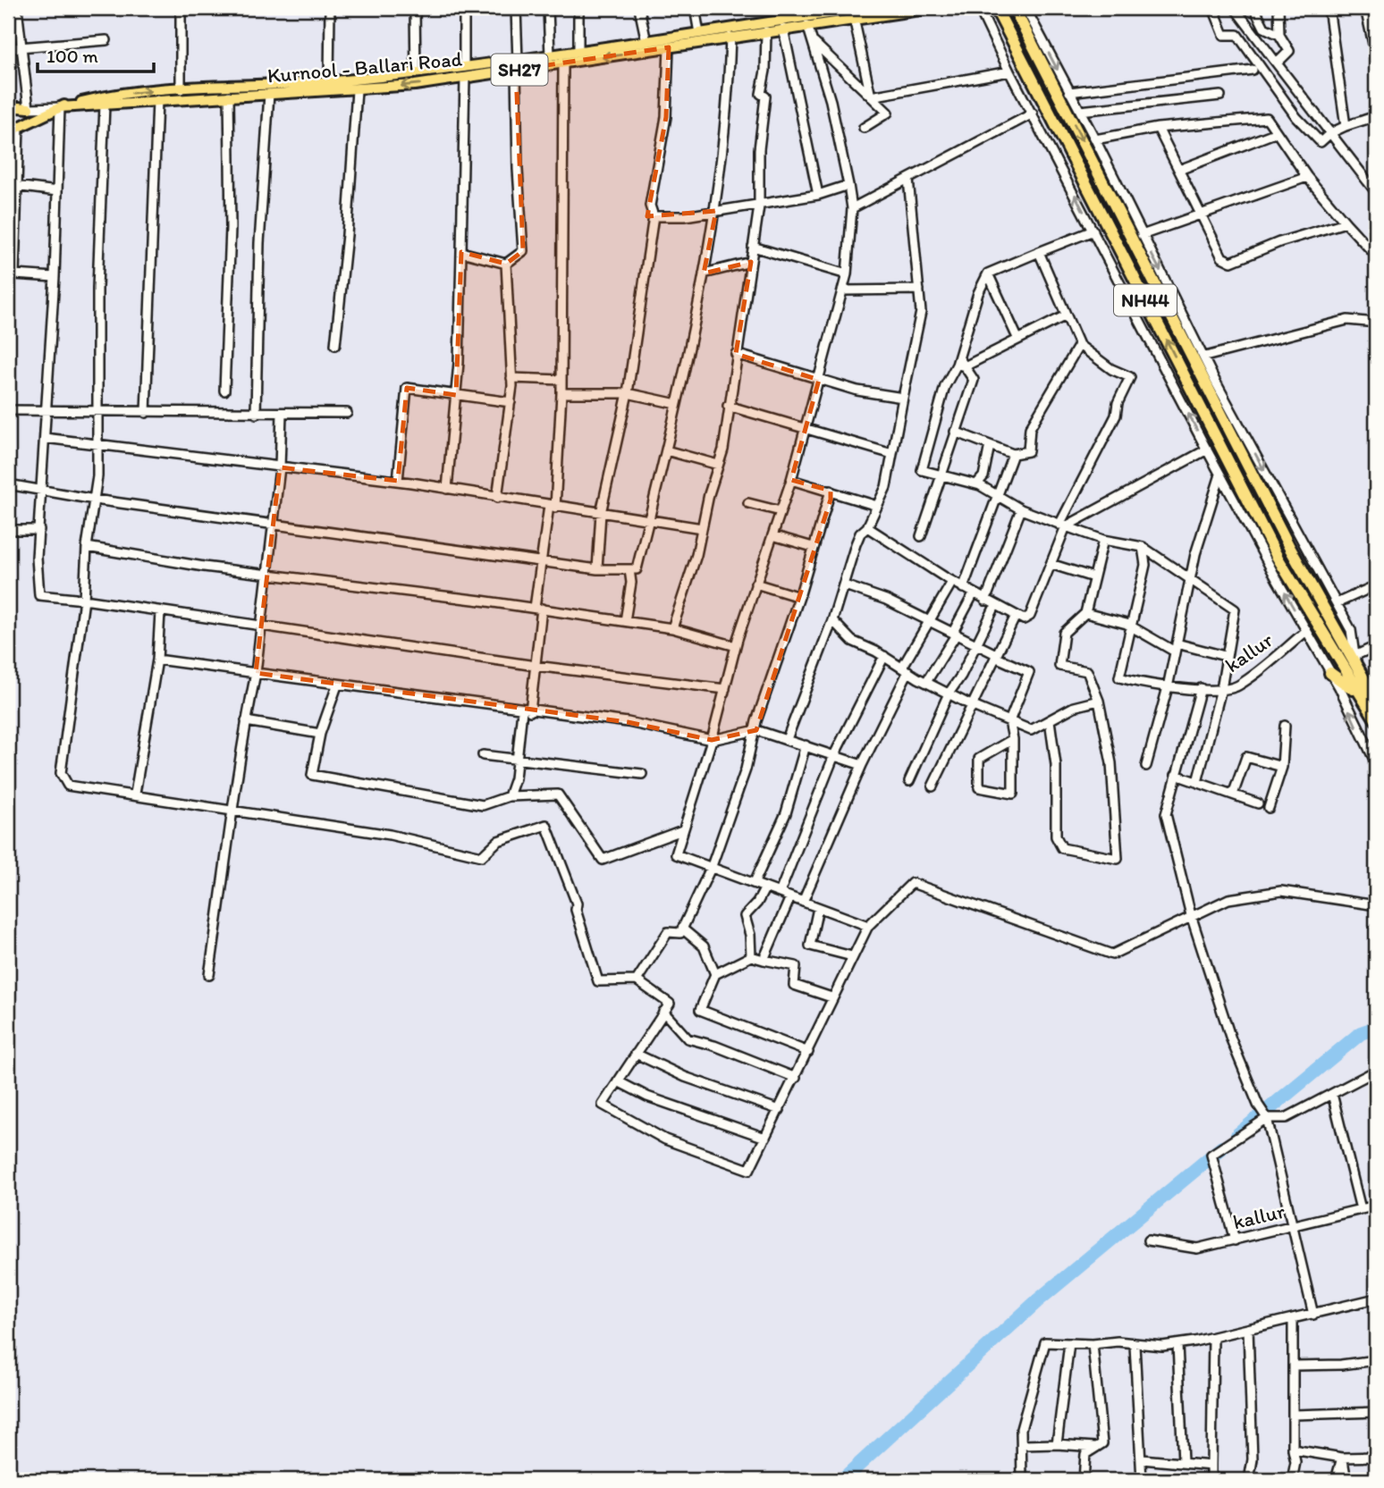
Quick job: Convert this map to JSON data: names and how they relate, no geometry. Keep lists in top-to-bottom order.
{
  "streets": {
    "highway": ["NH44"],
    "main road": ["Kurnool - Ballari Road", "SH27"],
    "street": ["kallur"]
  },
  "scale_bar": "100 m"
}
